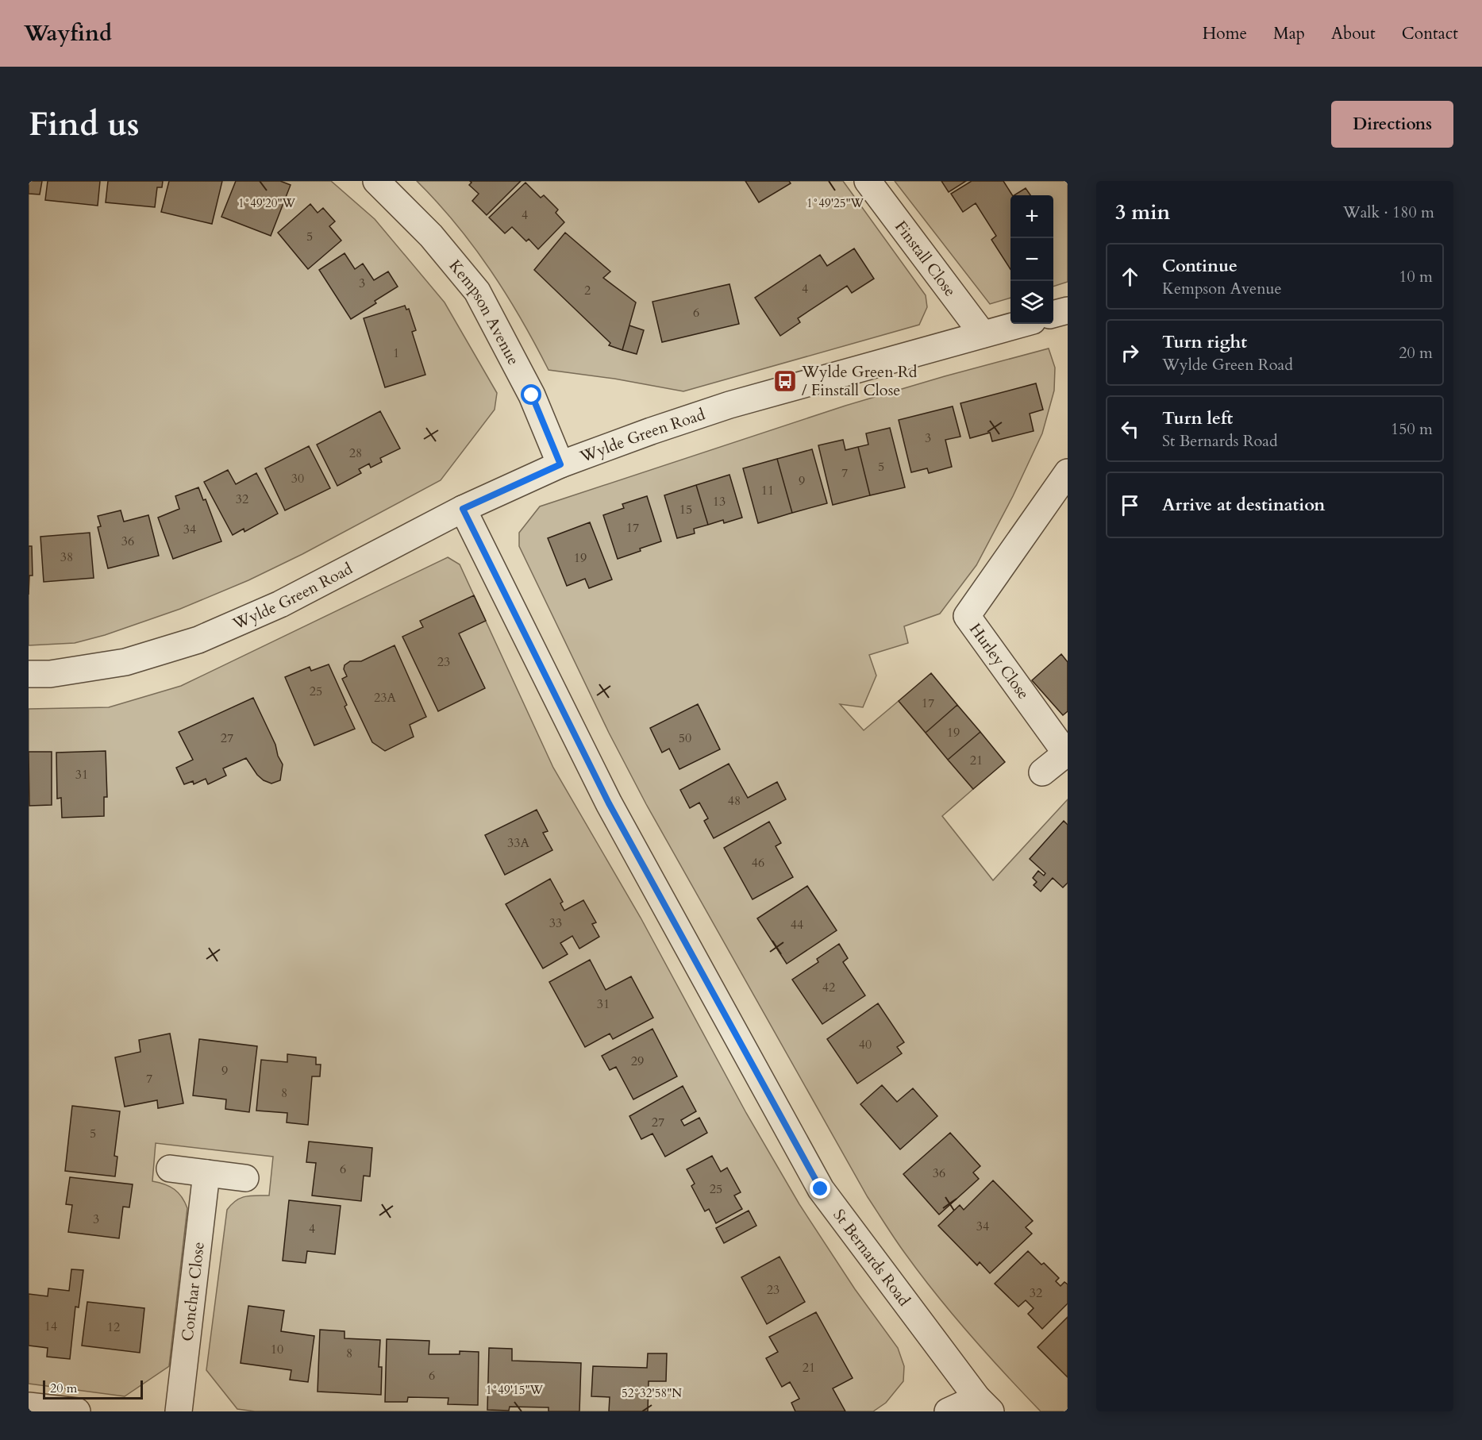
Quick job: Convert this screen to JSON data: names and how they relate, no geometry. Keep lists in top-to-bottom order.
{
  "streets": {
    "street": [
      "Finstall Close",
      "Kempson Avenue",
      "Wylde Green Road",
      "Hurley Close",
      "St Bernards Road",
      "Conchar Close"
    ]
  },
  "crossings": [
    ["Finstall Close", "Wylde Green Road"],
    ["Kempson Avenue", "Wylde Green Road"],
    ["Wylde Green Road", "St Bernards Road"]
  ],
  "places": {
    "bus stop": ["Wylde Green Rd / Finstall Close"]
  },
  "house_numbers": [
    "4",
    "5",
    "3",
    "4",
    "2",
    "6",
    "1",
    "3",
    "28",
    "5",
    "7",
    "30",
    "9",
    "11",
    "32",
    "13",
    "15",
    "17",
    "34",
    "36",
    "38",
    "19",
    "23",
    "25",
    "23A",
    "17",
    "19",
    "27",
    "50",
    "21",
    "31",
    "48",
    "33A",
    "46",
    "33",
    "44",
    "42",
    "31",
    "40",
    "29",
    "9",
    "7",
    "8",
    "27",
    "5",
    "6",
    "36",
    "25",
    "3",
    "34",
    "4",
    "23",
    "32",
    "14",
    "12",
    "10",
    "8",
    "21",
    "6"
  ],
  "scale_bar": "20 m",
  "page": {
    "header": "Wayfind",
    "nav": [
      "Home",
      "Map",
      "About",
      "Contact"
    ],
    "buttons": "Directions",
    "title": "Find us",
    "heading": ["3 min", "Walk · 180 m"],
    "map_buttons": ["+", "−"],
    "list": [
      ["Continue", "Kempson Avenue", "10 m"],
      ["Turn right", "Wylde Green Road", "20 m"],
      ["Turn left", "St Bernards Road", "150 m"],
      "Arrive at destination"
    ],
    "scale": "20 m"
  },
  "coordinates": [
    "1°49'20\"W",
    "1°49'25\"W",
    "1°49'15\"W",
    "52°32'58\"N"
  ]
}
